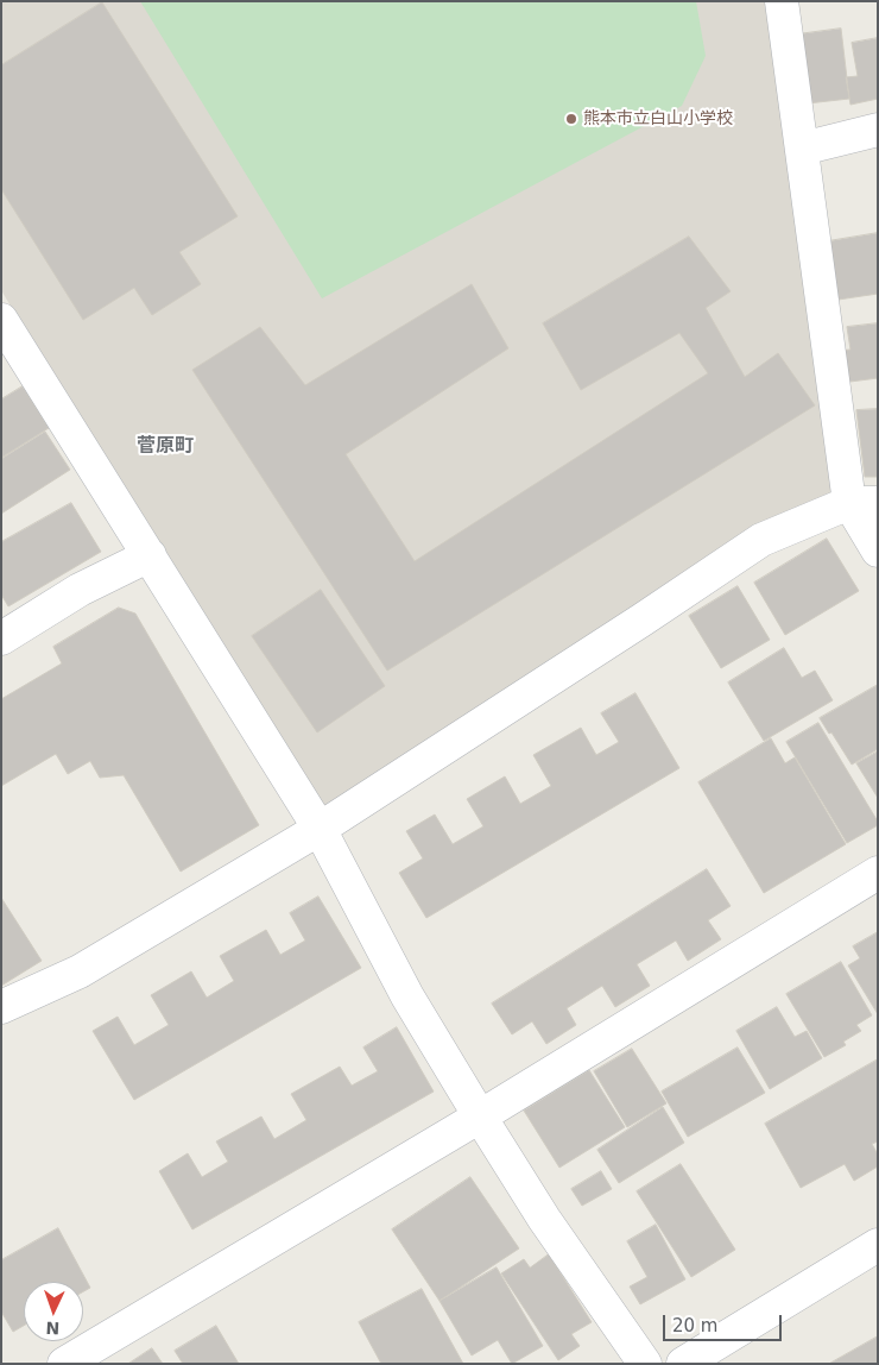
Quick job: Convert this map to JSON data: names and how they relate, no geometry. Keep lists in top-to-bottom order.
{
  "districts": ["菅原町"],
  "places": ["熊本市立白山小学校"],
  "scale_bar": "20 m",
  "north": "bottom"
}
